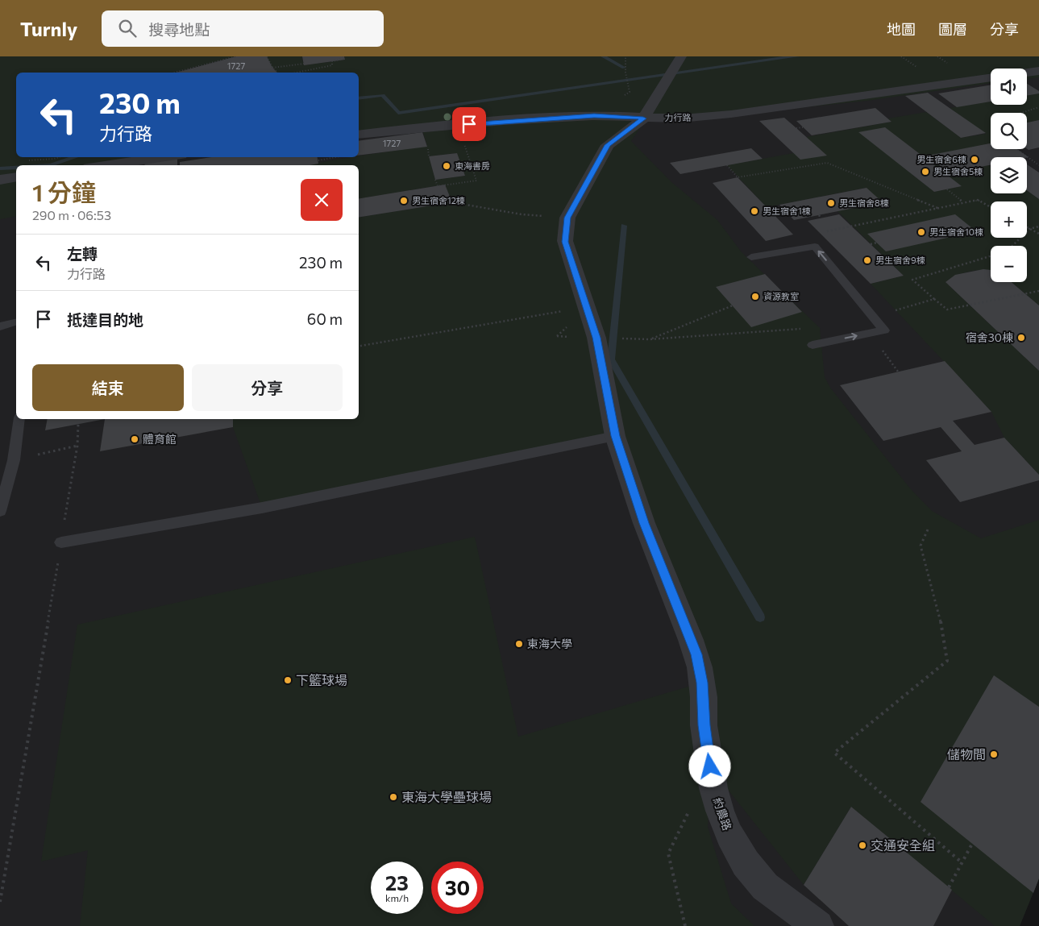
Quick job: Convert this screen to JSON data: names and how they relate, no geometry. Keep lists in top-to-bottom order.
{
  "streets": {
    "street": ["力行路", "約農路"]
  },
  "crossings": [
    ["力行路", "約農路"]
  ],
  "places": [
    "男生宿舍6棟",
    "東海書房",
    "男生宿舍5棟",
    "男生宿舍12棟",
    "男生宿舍8棟",
    "男生宿舍1棟",
    "男生宿舍10棟",
    "男生宿舍9棟",
    "資源教室",
    "宿舍30棟",
    "體育館",
    "東海大學",
    "下籃球場",
    "儲物間",
    "東海大學壘球場",
    "交通安全組"
  ],
  "house_numbers": ["1727", "1727"],
  "page": {
    "header": "Turnly",
    "search": "搜尋地點",
    "nav": ["地圖", "圖層", "分享"],
    "map_buttons": ["+", "−"],
    "turn": ["230 m", "力行路"],
    "heading": ["1 分鐘", "290 m · 06:53"],
    "list": [
      {
        "name": "左轉",
        "note": "力行路",
        "value": "230 m"
      },
      {
        "name": "抵達目的地",
        "value": "60 m"
      }
    ],
    "buttons": ["結束", "分享"],
    "speed": "23 km/h",
    "limit": "30"
  }
}
